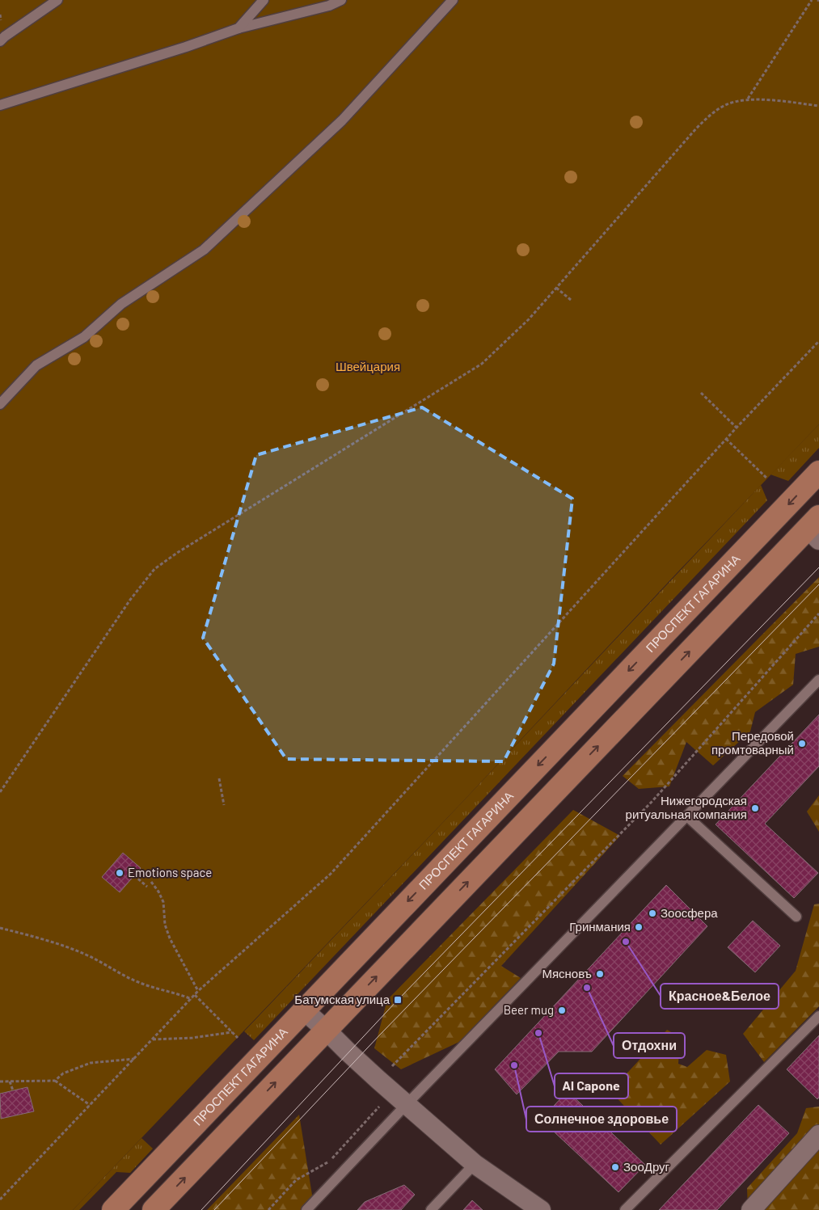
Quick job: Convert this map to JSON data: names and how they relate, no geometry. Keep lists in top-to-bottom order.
{
  "streets": {
    "main road": ["ПРОСПЕКТ ГАГАРИНА"]
  },
  "parks": ["Швейцария"],
  "places": {
    "other": [
      "Передовой промтоварный",
      "Нижегородская ритуальная компания",
      "Emotions space",
      "Зоосфера",
      "Гринмания",
      "Красное&Белое",
      "Мясновъ",
      "Отдохни",
      "Beer mug",
      "Al Capone",
      "Солнечное здоровье",
      "ЗооДруг"
    ],
    "transit": ["Батумская улица"]
  }
}
